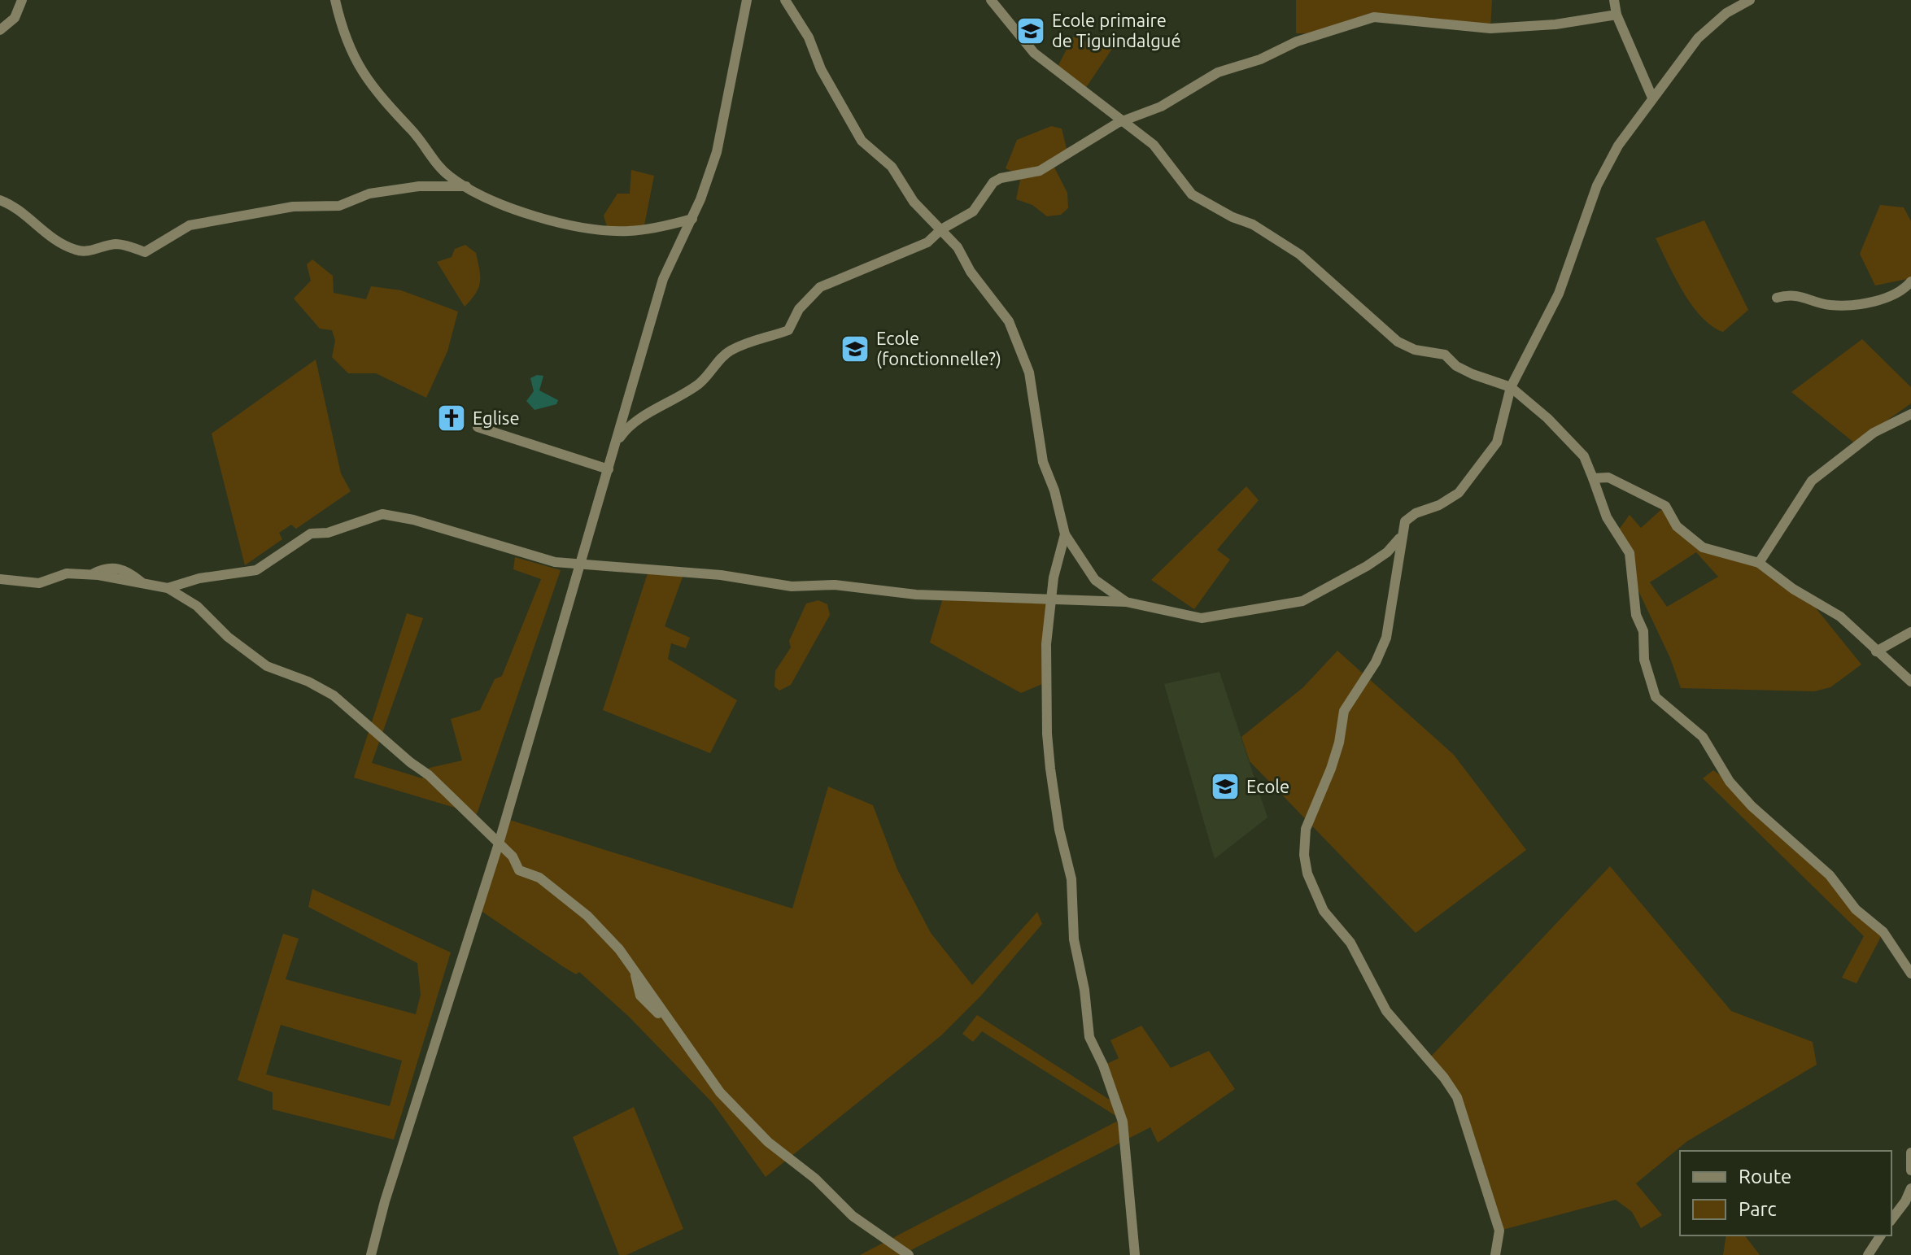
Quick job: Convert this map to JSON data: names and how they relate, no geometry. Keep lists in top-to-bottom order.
{
  "places": {
    "school or university": ["Ecole primaire de Tiguindalgué", "Ecole (fonctionnelle?)", "Ecole"],
    "church": ["Eglise"]
  },
  "legend": ["Route", "Parc"]
}
